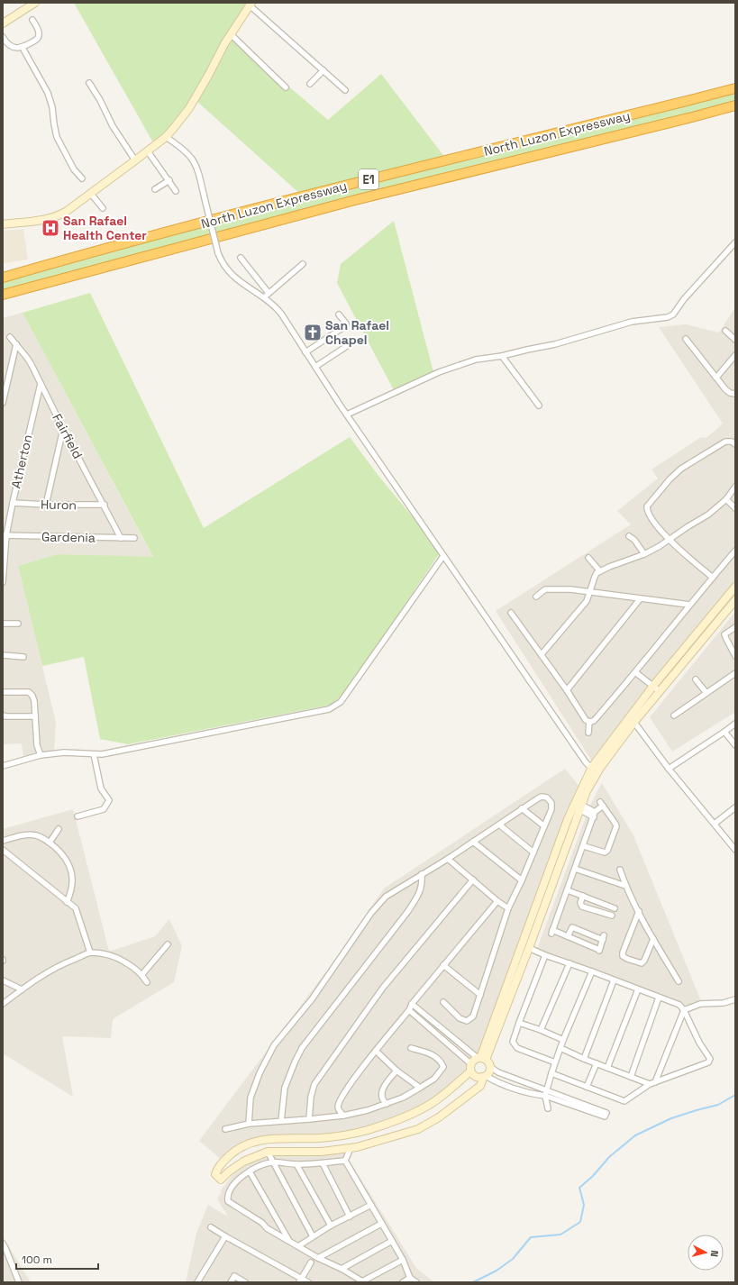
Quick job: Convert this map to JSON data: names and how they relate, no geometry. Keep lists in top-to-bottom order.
{
  "streets": {
    "highway": ["North Luzon Expressway", "E1"],
    "street": [
      "Fairfield",
      "Atherton",
      "Huron",
      "Gardenia"
    ]
  },
  "crossings": [
    ["Fairfield", "Atherton"],
    ["Fairfield", "Huron"],
    ["Fairfield", "Gardenia"],
    ["Atherton", "Huron"],
    ["Atherton", "Gardenia"]
  ],
  "places": {
    "hospital": ["San Rafael Health Center"],
    "church": ["San Rafael Chapel"]
  },
  "scale_bar": "100 m",
  "north": "right"
}
